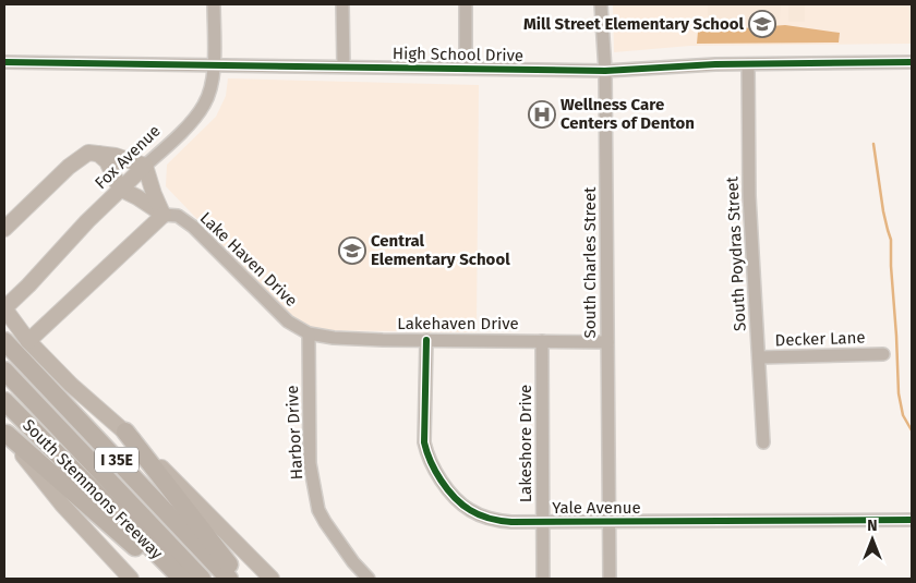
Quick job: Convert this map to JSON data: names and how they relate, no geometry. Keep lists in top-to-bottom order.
{
  "streets": {
    "highway": ["I 35E", "South Stemmons Freeway"],
    "main road": ["Fox Avenue"],
    "street": [
      "High School Drive",
      "South Poydras Street",
      "Lake Haven Drive",
      "South Charles Street",
      "Lakehaven Drive",
      "Decker Lane",
      "Harbor Drive",
      "Lakeshore Drive",
      "Yale Avenue"
    ]
  },
  "crossings": [
    ["High School Drive", "Fox Avenue"],
    ["High School Drive", "South Poydras Street"],
    ["High School Drive", "South Charles Street"],
    ["South Poydras Street", "Decker Lane"],
    ["Lake Haven Drive", "Lakehaven Drive"],
    ["Lake Haven Drive", "Harbor Drive"],
    ["South Charles Street", "Lakehaven Drive"],
    ["South Charles Street", "Yale Avenue"],
    ["Lakehaven Drive", "Harbor Drive"],
    ["Lakehaven Drive", "Lakeshore Drive"],
    ["Lakehaven Drive", "Yale Avenue"],
    ["Lakeshore Drive", "Yale Avenue"]
  ],
  "places": {
    "school or university": ["Mill Street Elementary School", "Central Elementary School"],
    "hospital": ["Wellness Care Centers of Denton"]
  },
  "north": "top"
}
